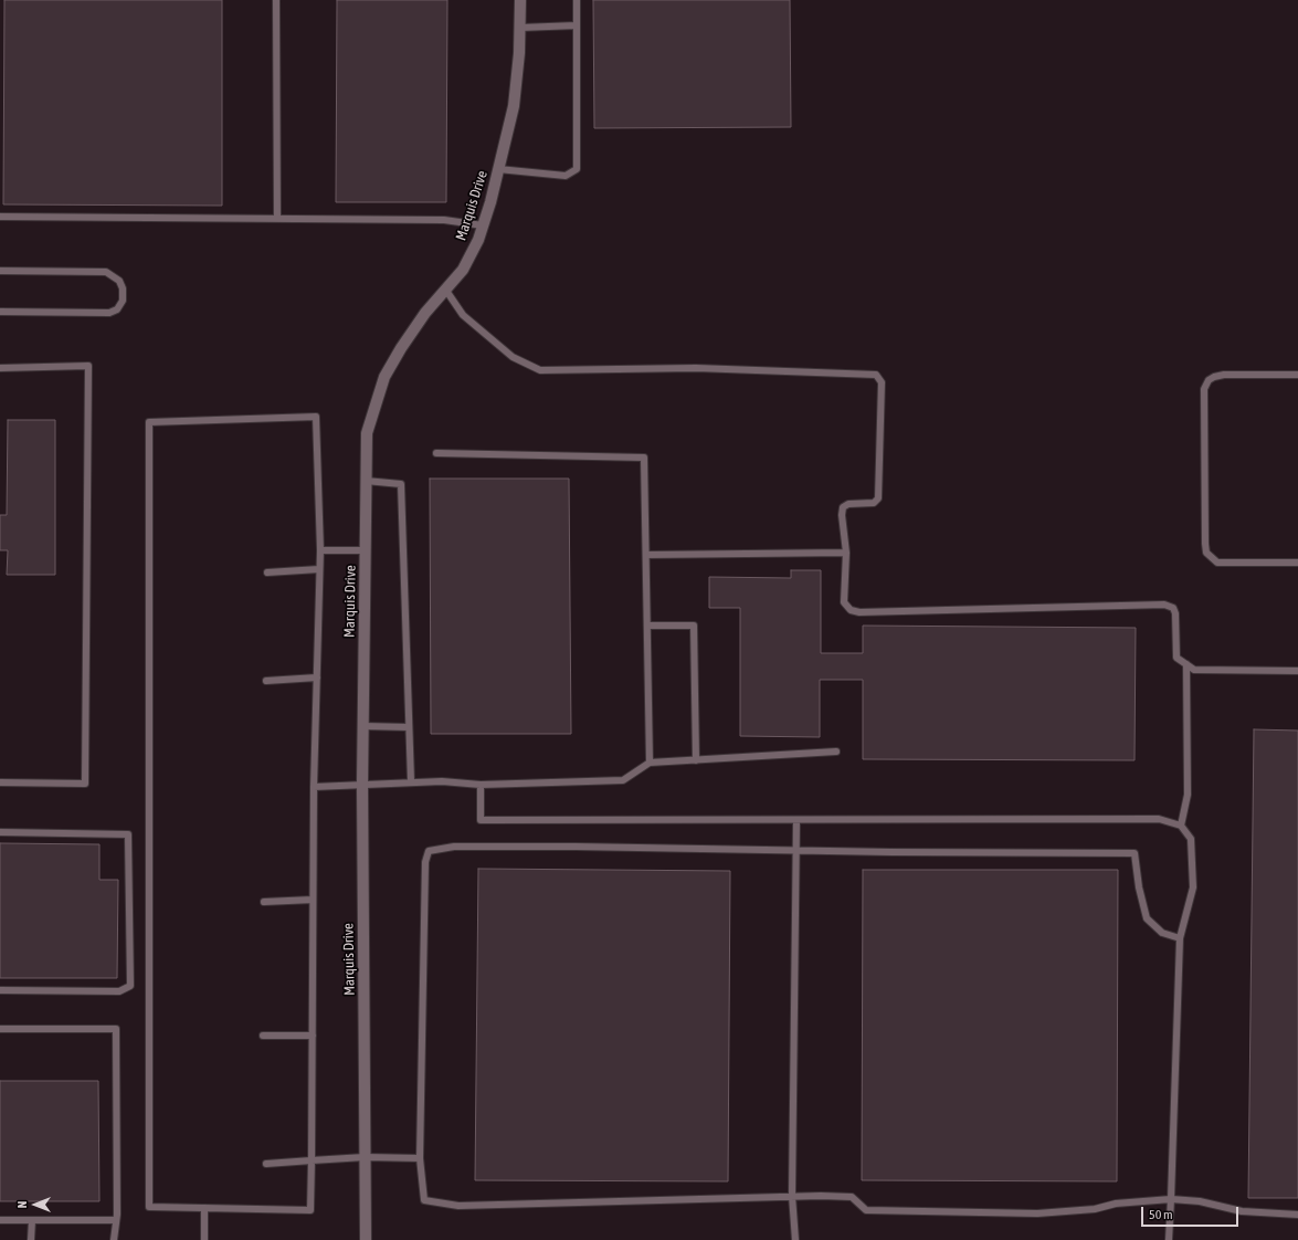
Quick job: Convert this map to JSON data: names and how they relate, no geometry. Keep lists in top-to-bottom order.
{
  "streets": {
    "street": ["Marquis Drive"]
  },
  "scale_bar": "50 m",
  "north": "left"
}
